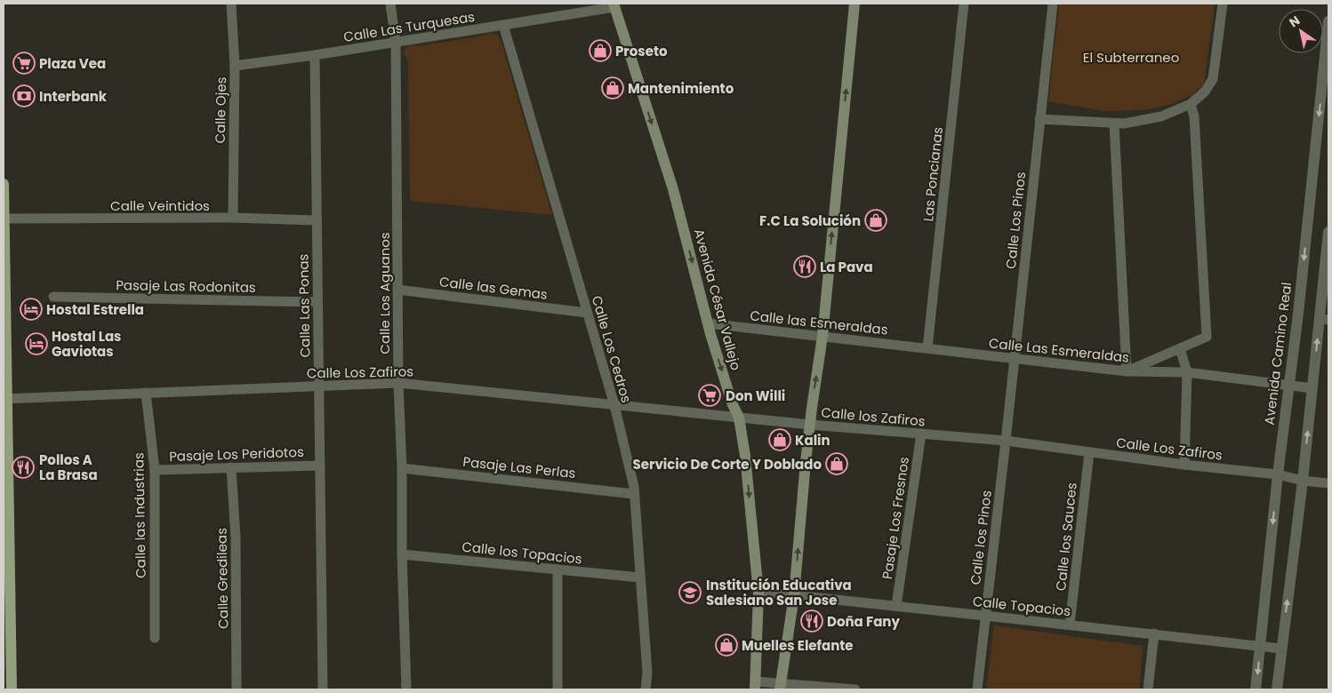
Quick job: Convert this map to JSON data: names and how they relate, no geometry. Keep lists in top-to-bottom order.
{
  "streets": {
    "main road": ["Avenida César Vallejo"],
    "street": [
      "Calle Las Turquesas",
      "Calle Ojes",
      "Las Poncianas",
      "Calle Veintidos",
      "Calle Los Pinos",
      "Pasaje Las Rodonitas",
      "Calle las Gemas",
      "Calle Los Aguanos",
      "Calle Las Ponas",
      "Calle las Esmeraldas",
      "Calle Los Cedros",
      "Calle Las Esmeraldas",
      "Avenida Camino Real",
      "Calle Los Zafiros",
      "Calle los Zafiros",
      "Pasaje Los Peridotos",
      "Pasaje Las Perlas",
      "Calle las Industrias",
      "Pasaje Los Fresnos",
      "Calle los Sauces",
      "Calle los Pinos",
      "Calle los Topacios",
      "Calle Gredileas",
      "Calle Topacios"
    ]
  },
  "crossings": [
    ["Calle Las Turquesas", "Calle Ojes"],
    ["Calle Las Turquesas", "Calle Los Aguanos"],
    ["Calle Las Turquesas", "Avenida César Vallejo"],
    ["Calle Las Turquesas", "Calle Las Ponas"],
    ["Calle Las Turquesas", "Calle Los Cedros"],
    ["Calle Ojes", "Calle Veintidos"],
    ["Las Poncianas", "Calle las Esmeraldas"],
    ["Las Poncianas", "Calle Las Esmeraldas"],
    ["Calle Veintidos", "Calle Las Ponas"],
    ["Calle Los Pinos", "Calle Las Esmeraldas"],
    ["Calle Los Pinos", "Calle Los Zafiros"],
    ["Calle Los Pinos", "Calle los Zafiros"],
    ["Calle Los Pinos", "Calle los Pinos"],
    ["Pasaje Las Rodonitas", "Calle Las Ponas"],
    ["Calle las Gemas", "Calle Los Aguanos"],
    ["Calle las Gemas", "Calle Los Cedros"],
    ["Calle Los Aguanos", "Calle Los Zafiros"],
    ["Calle Los Aguanos", "Pasaje Las Perlas"],
    ["Calle Los Aguanos", "Calle los Topacios"],
    ["Avenida César Vallejo", "Calle las Esmeraldas"],
    ["Avenida César Vallejo", "Calle Los Zafiros"],
    ["Avenida César Vallejo", "Calle los Zafiros"],
    ["Avenida César Vallejo", "Calle Topacios"],
    ["Calle Las Ponas", "Calle Los Zafiros"],
    ["Calle Las Ponas", "Pasaje Los Peridotos"],
    ["Calle las Esmeraldas", "Calle Las Esmeraldas"],
    ["Calle Los Cedros", "Calle Los Zafiros"],
    ["Calle Los Cedros", "Pasaje Las Perlas"],
    ["Calle Los Cedros", "Calle los Topacios"],
    ["Calle Las Esmeraldas", "Avenida Camino Real"],
    ["Avenida Camino Real", "Calle Los Zafiros"],
    ["Avenida Camino Real", "Calle Topacios"],
    ["Calle Los Zafiros", "Calle los Zafiros"],
    ["Calle Los Zafiros", "Calle las Industrias"],
    ["Calle Los Zafiros", "Calle los Sauces"],
    ["Calle Los Zafiros", "Calle los Pinos"],
    ["Calle los Zafiros", "Pasaje Los Fresnos"],
    ["Calle los Zafiros", "Calle los Pinos"],
    ["Pasaje Los Peridotos", "Calle las Industrias"],
    ["Pasaje Los Peridotos", "Calle Gredileas"],
    ["Pasaje Los Fresnos", "Calle Topacios"],
    ["Calle los Sauces", "Calle Topacios"],
    ["Calle los Pinos", "Calle Topacios"]
  ],
  "parks": ["El Subterraneo"],
  "places": {
    "shop": [
      "Proseto",
      "Mantenimiento",
      "F.C La Solución",
      "Kalin",
      "Servicio De Corte Y Doblado",
      "Muelles Elefante"
    ],
    "supermarket": ["Plaza Vea", "Don Willi"],
    "bank": ["Interbank"],
    "restaurant": ["La Pava", "Pollos A La Brasa", "Doña Fany"],
    "hotel": ["Hostal Estrella", "Hostal Las Gaviotas"],
    "school or university": ["Institución Educativa Salesiano San Jose"]
  },
  "north": "top left"
}
